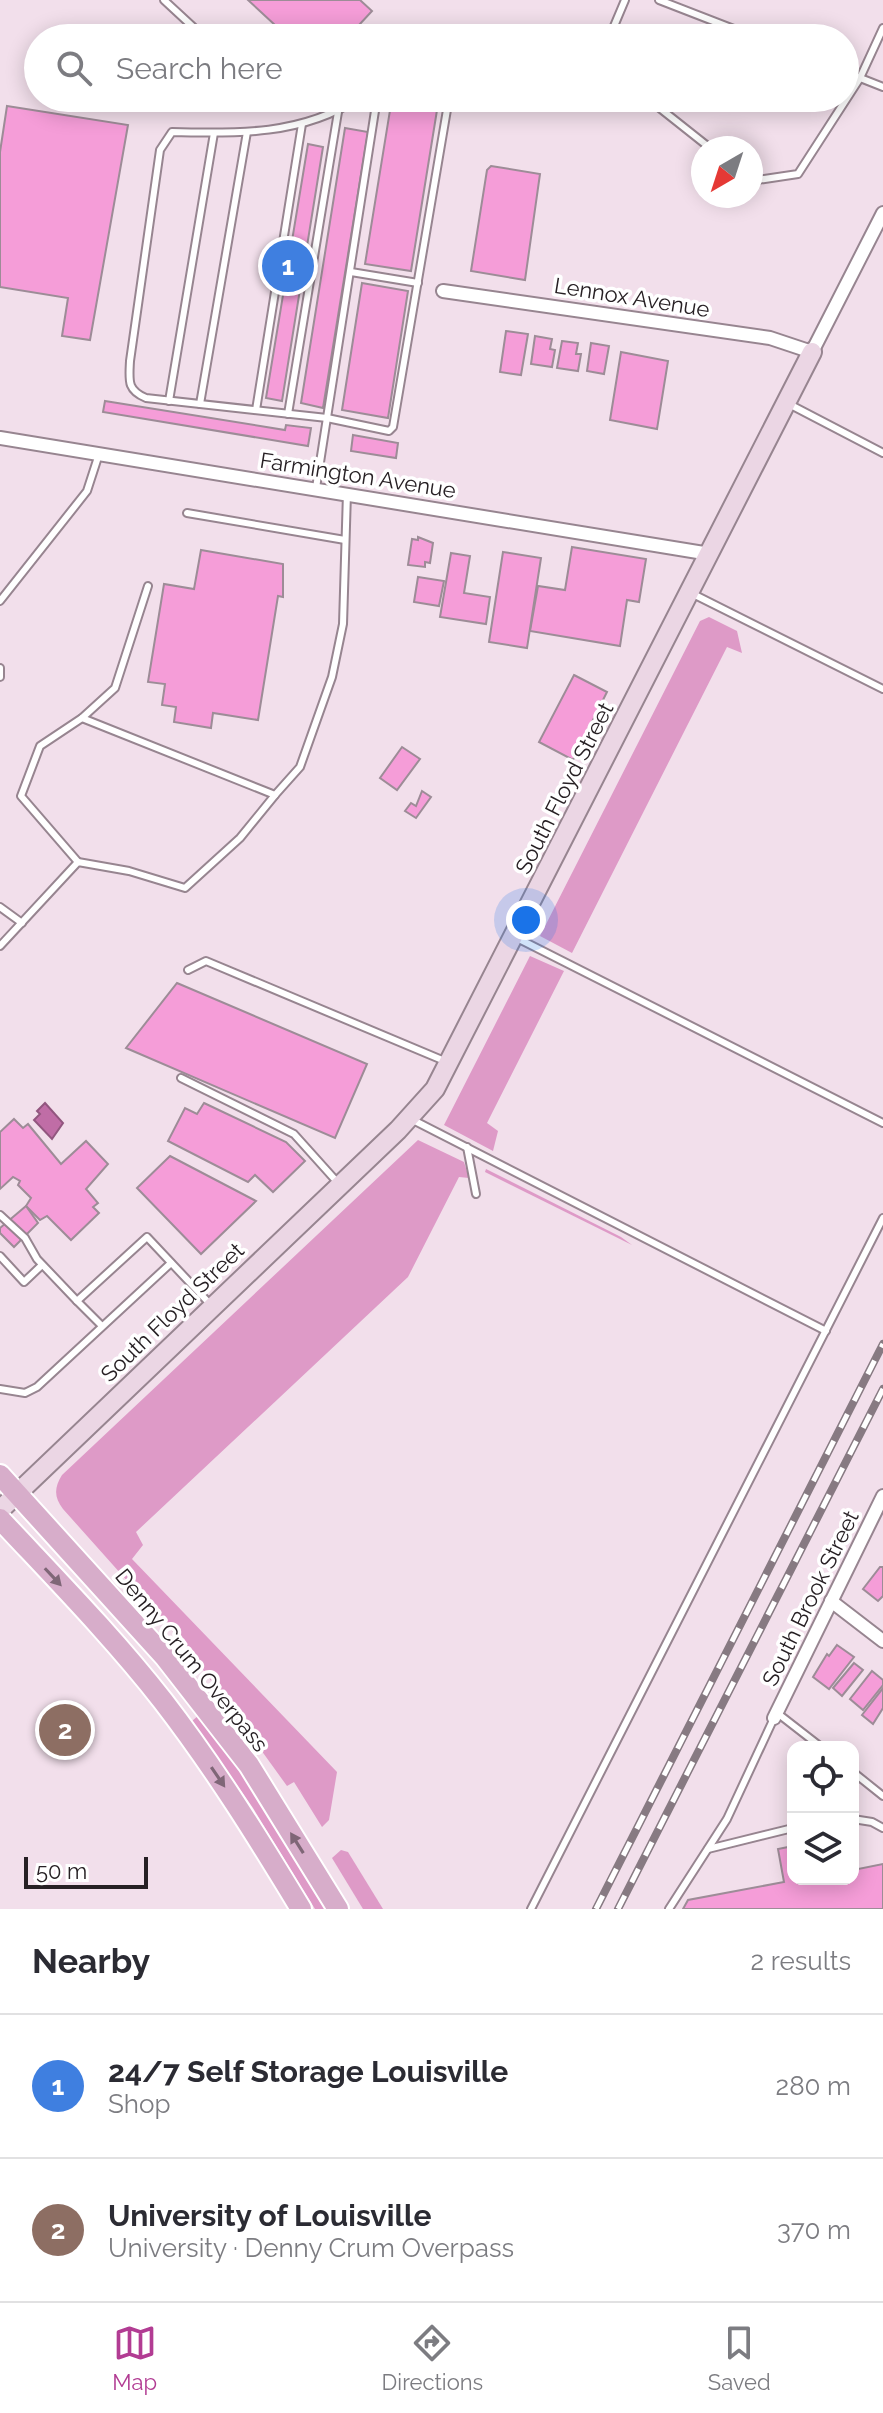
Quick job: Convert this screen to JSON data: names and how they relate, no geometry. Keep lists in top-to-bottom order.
{
  "streets": {
    "main road": ["Denny Crum Overpass"],
    "street": [
      "Lennox Avenue",
      "Farmington Avenue",
      "South Floyd Street",
      "South Brook Street"
    ]
  },
  "crossings": [
    ["Lennox Avenue", "South Floyd Street"],
    ["Farmington Avenue", "South Floyd Street"],
    ["South Floyd Street", "Denny Crum Overpass"]
  ],
  "scale_bar": "50 m",
  "north": "bottom left",
  "page": {
    "search": "Search here",
    "pins": ["1", "2"],
    "scale": "50 m",
    "heading": ["Nearby", "2 results"],
    "list": [
      {
        "mark": "1",
        "name": "24/7 Self Storage Louisville",
        "note": "Shop",
        "value": "280 m"
      },
      {
        "mark": "2",
        "name": "University of Louisville",
        "note": "University · Denny Crum Overpass",
        "value": "370 m"
      }
    ],
    "nav": ["Map", "Directions", "Saved"]
  }
}
